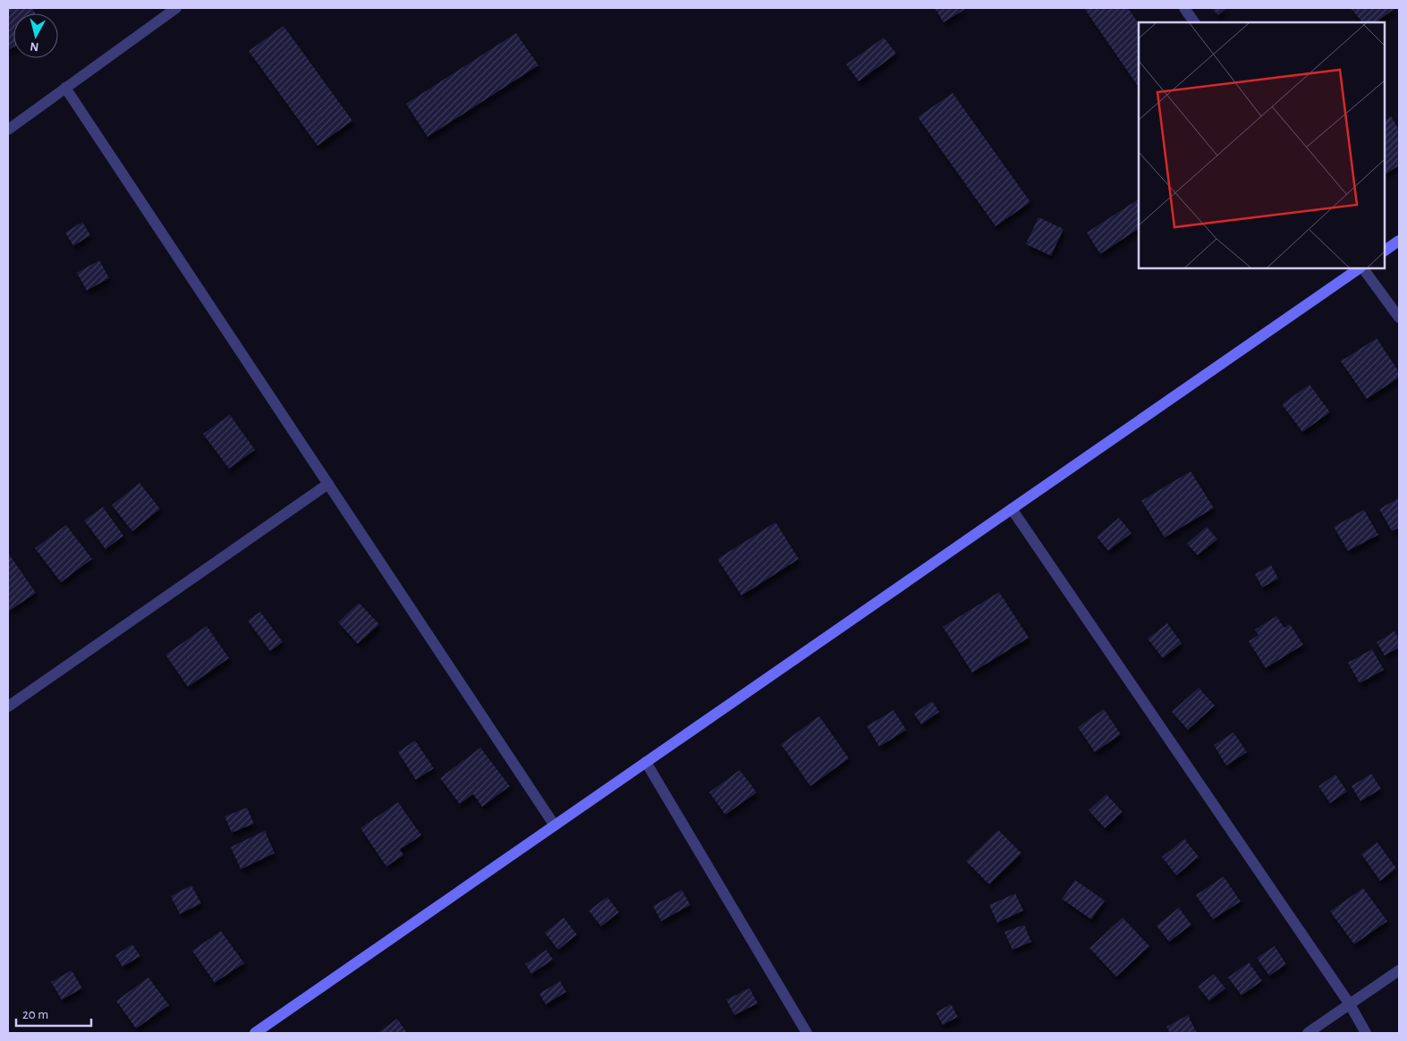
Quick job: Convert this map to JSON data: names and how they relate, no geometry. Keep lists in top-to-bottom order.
{
  "scale_bar": "20 m",
  "north": "bottom"
}
